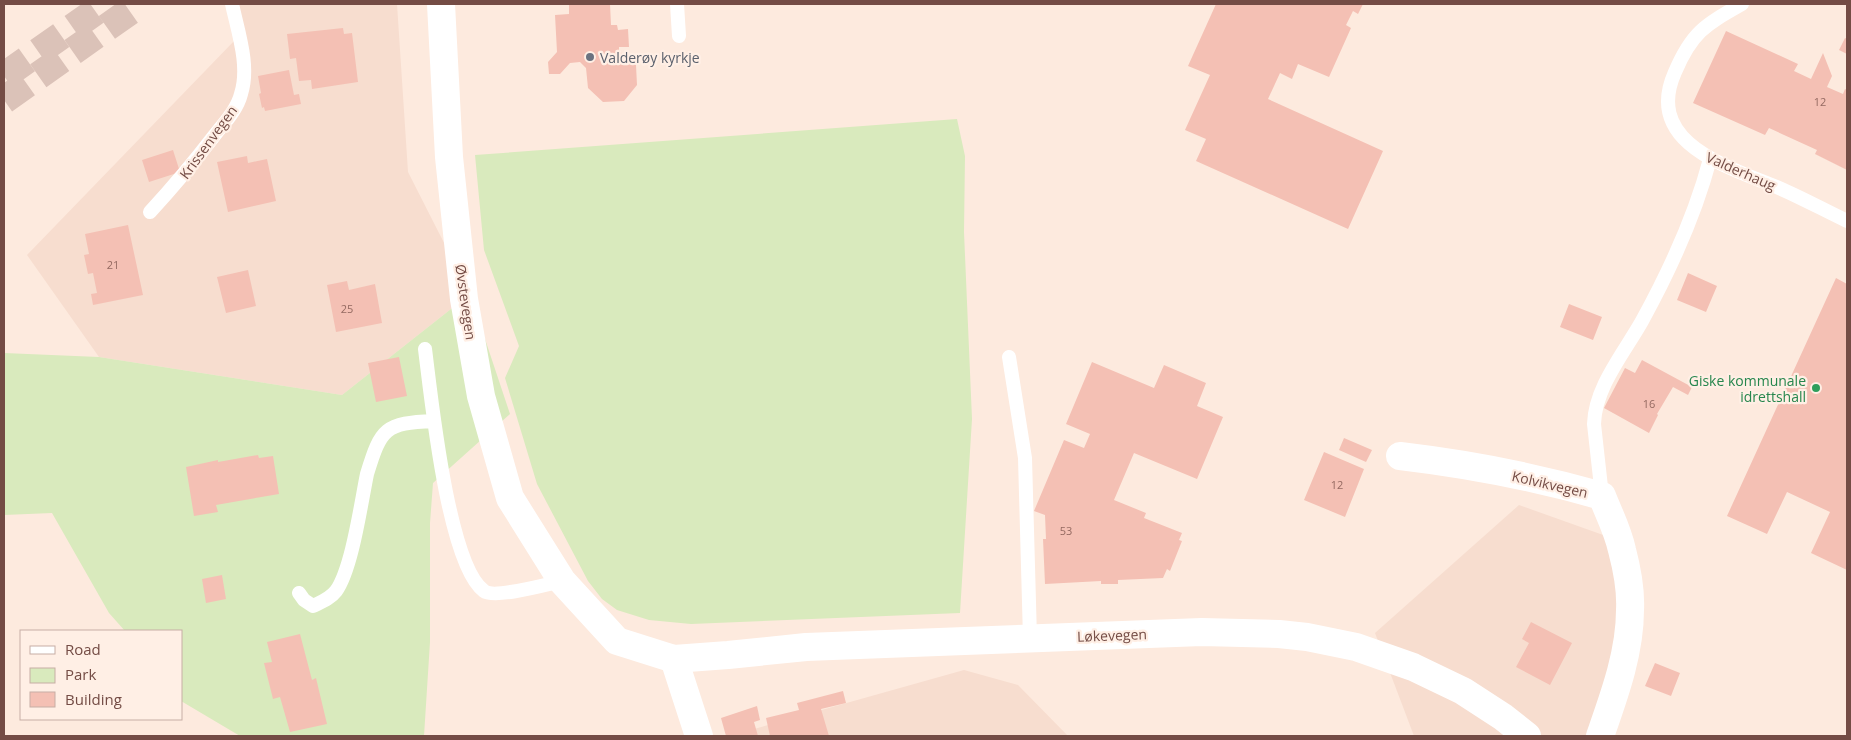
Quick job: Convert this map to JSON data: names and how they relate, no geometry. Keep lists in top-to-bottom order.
{
  "streets": {
    "street": ["Øvstevegen", "Kolvikvegen", "Løkevegen"],
    "lane": ["Krissenvegen", "Valderhaug"]
  },
  "crossings": [
    ["Øvstevegen", "Løkevegen"]
  ],
  "places": ["Valderøy kyrkje", "Giske kommunale idrettshall"],
  "house_numbers": [
    "12",
    "21",
    "25",
    "16",
    "12",
    "53"
  ],
  "legend": ["Road", "Park", "Building"]
}
